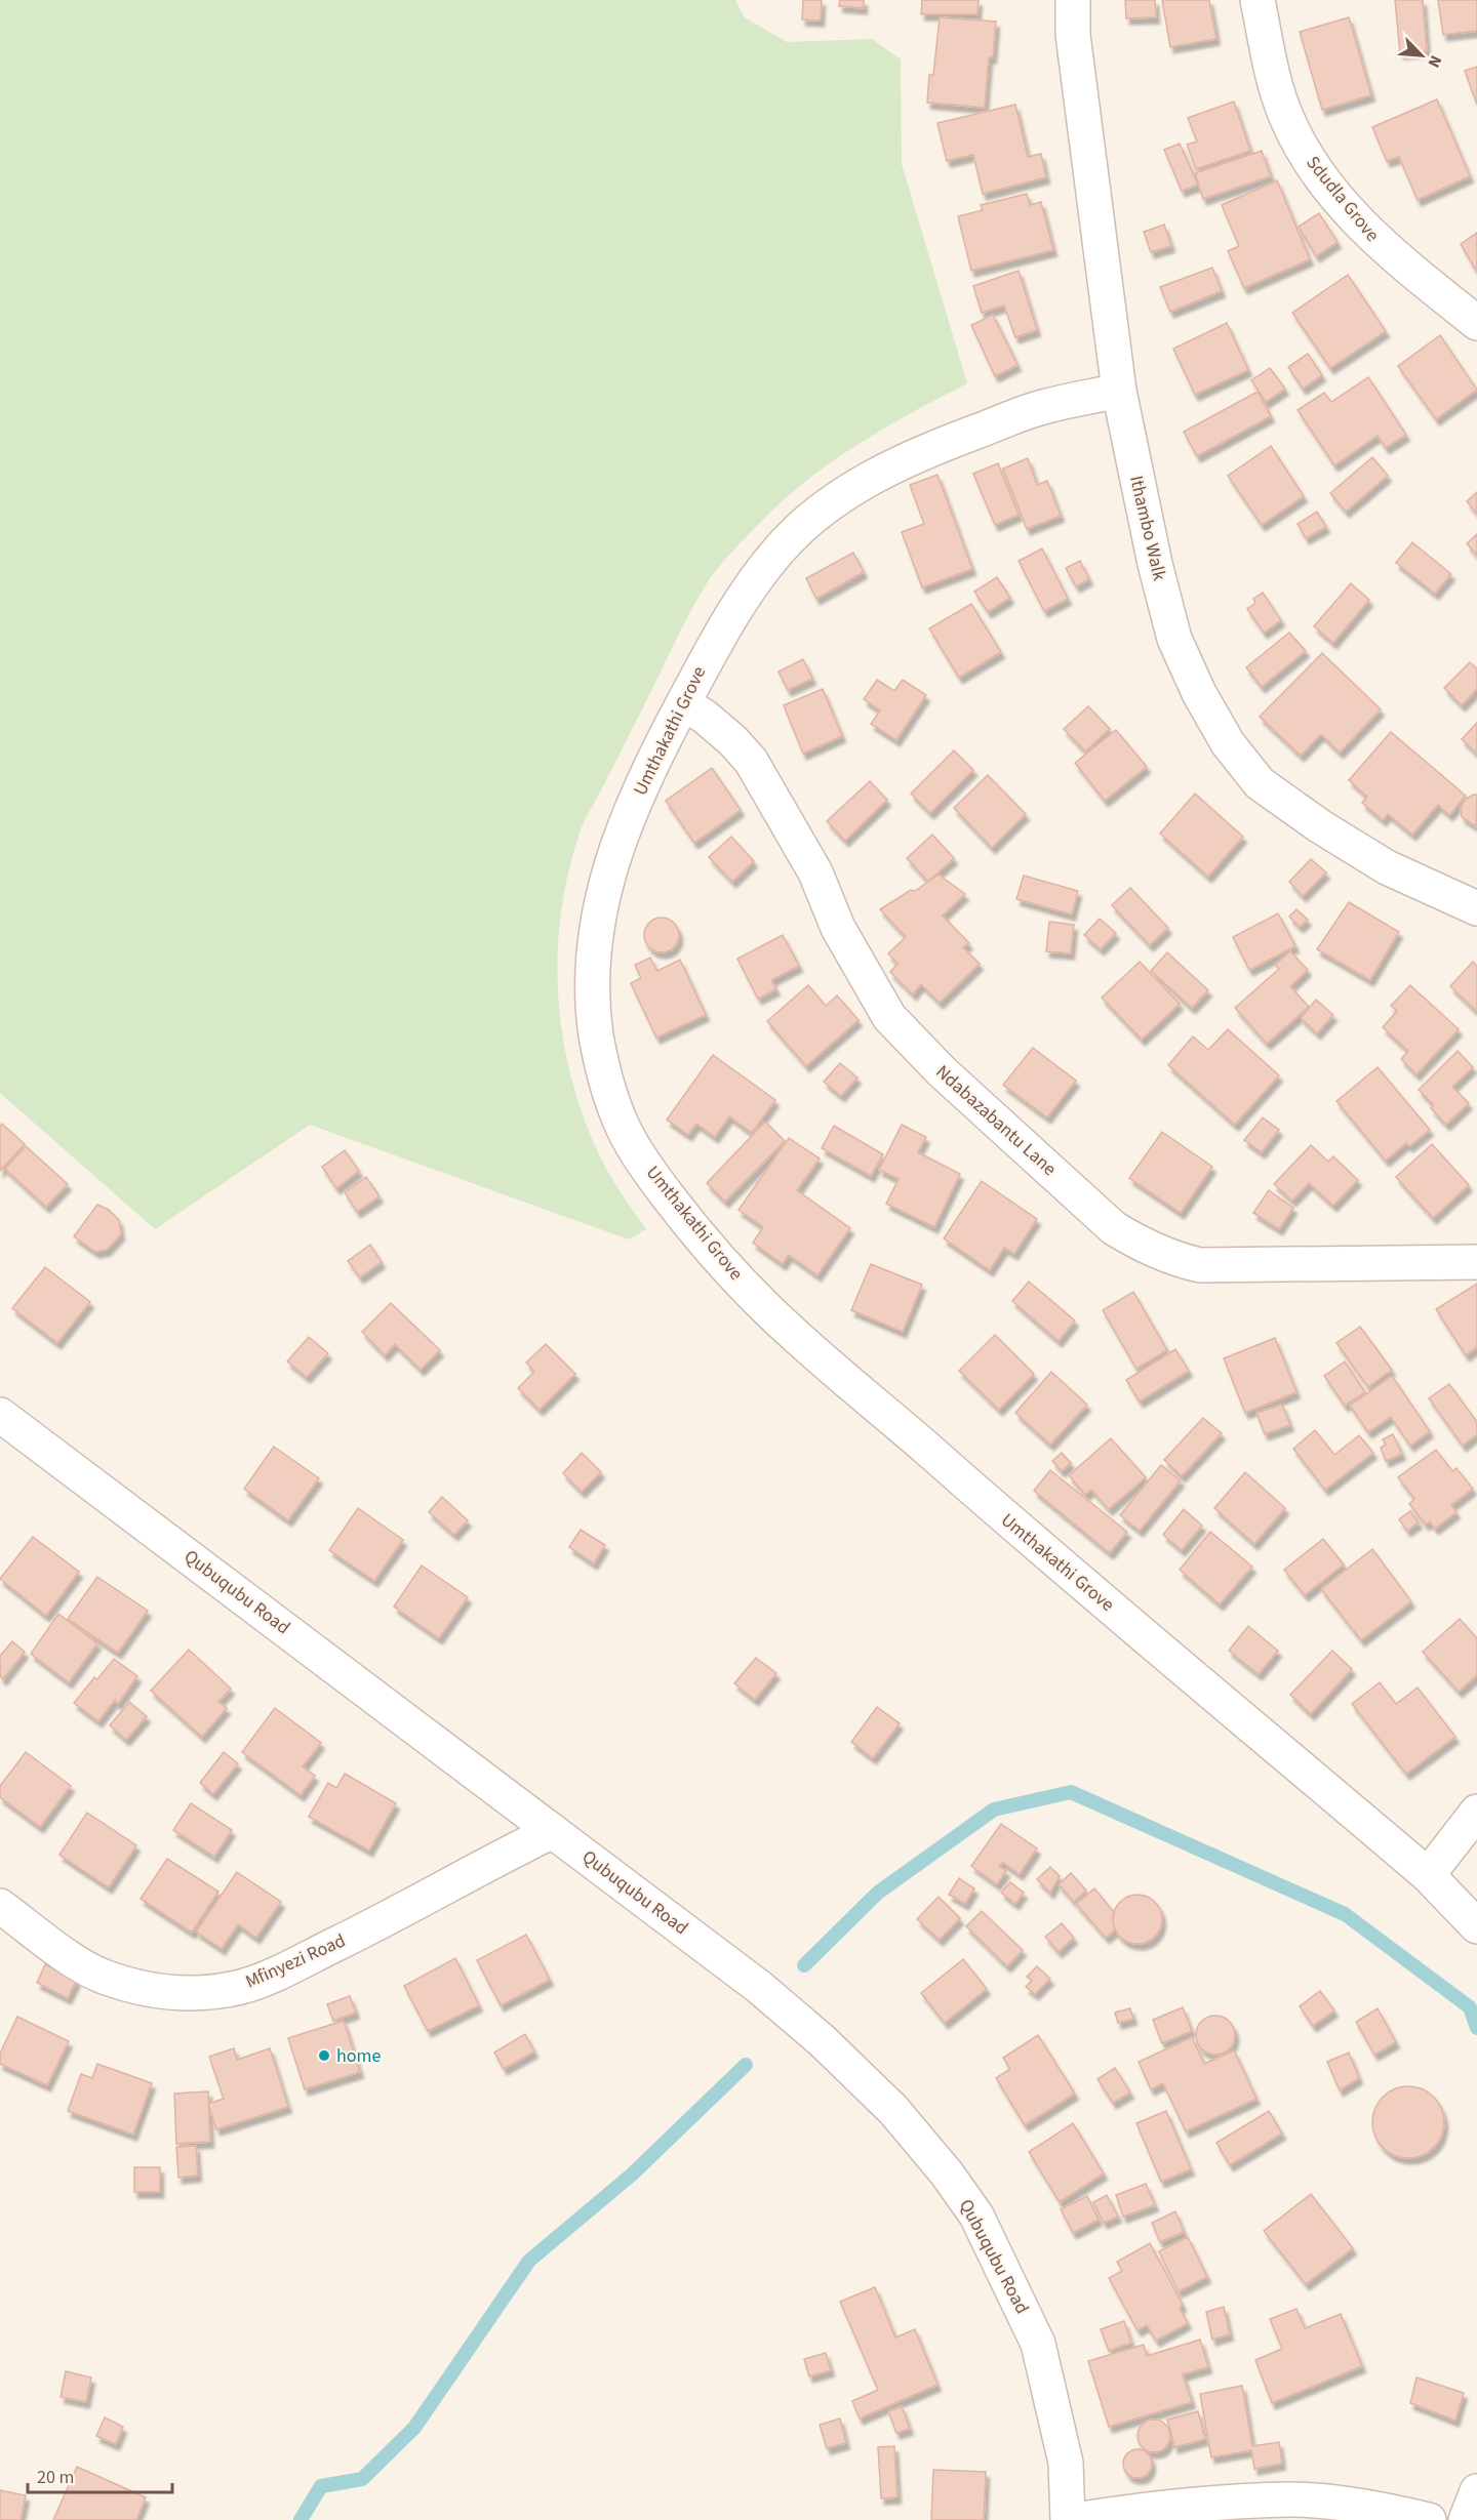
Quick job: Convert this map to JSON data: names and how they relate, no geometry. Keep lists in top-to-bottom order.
{
  "streets": {
    "street": [
      "Sdudla Grove",
      "Ithambo Walk",
      "Umthakathi Grove",
      "Ndabazabantu Lane",
      "Qubuqubu Road",
      "Mfinyezi Road"
    ]
  },
  "crossings": [
    ["Ithambo Walk", "Umthakathi Grove"],
    ["Umthakathi Grove", "Ndabazabantu Lane"],
    ["Qubuqubu Road", "Mfinyezi Road"]
  ],
  "places": ["home"],
  "scale_bar": "20 m",
  "north": "bottom right"
}
